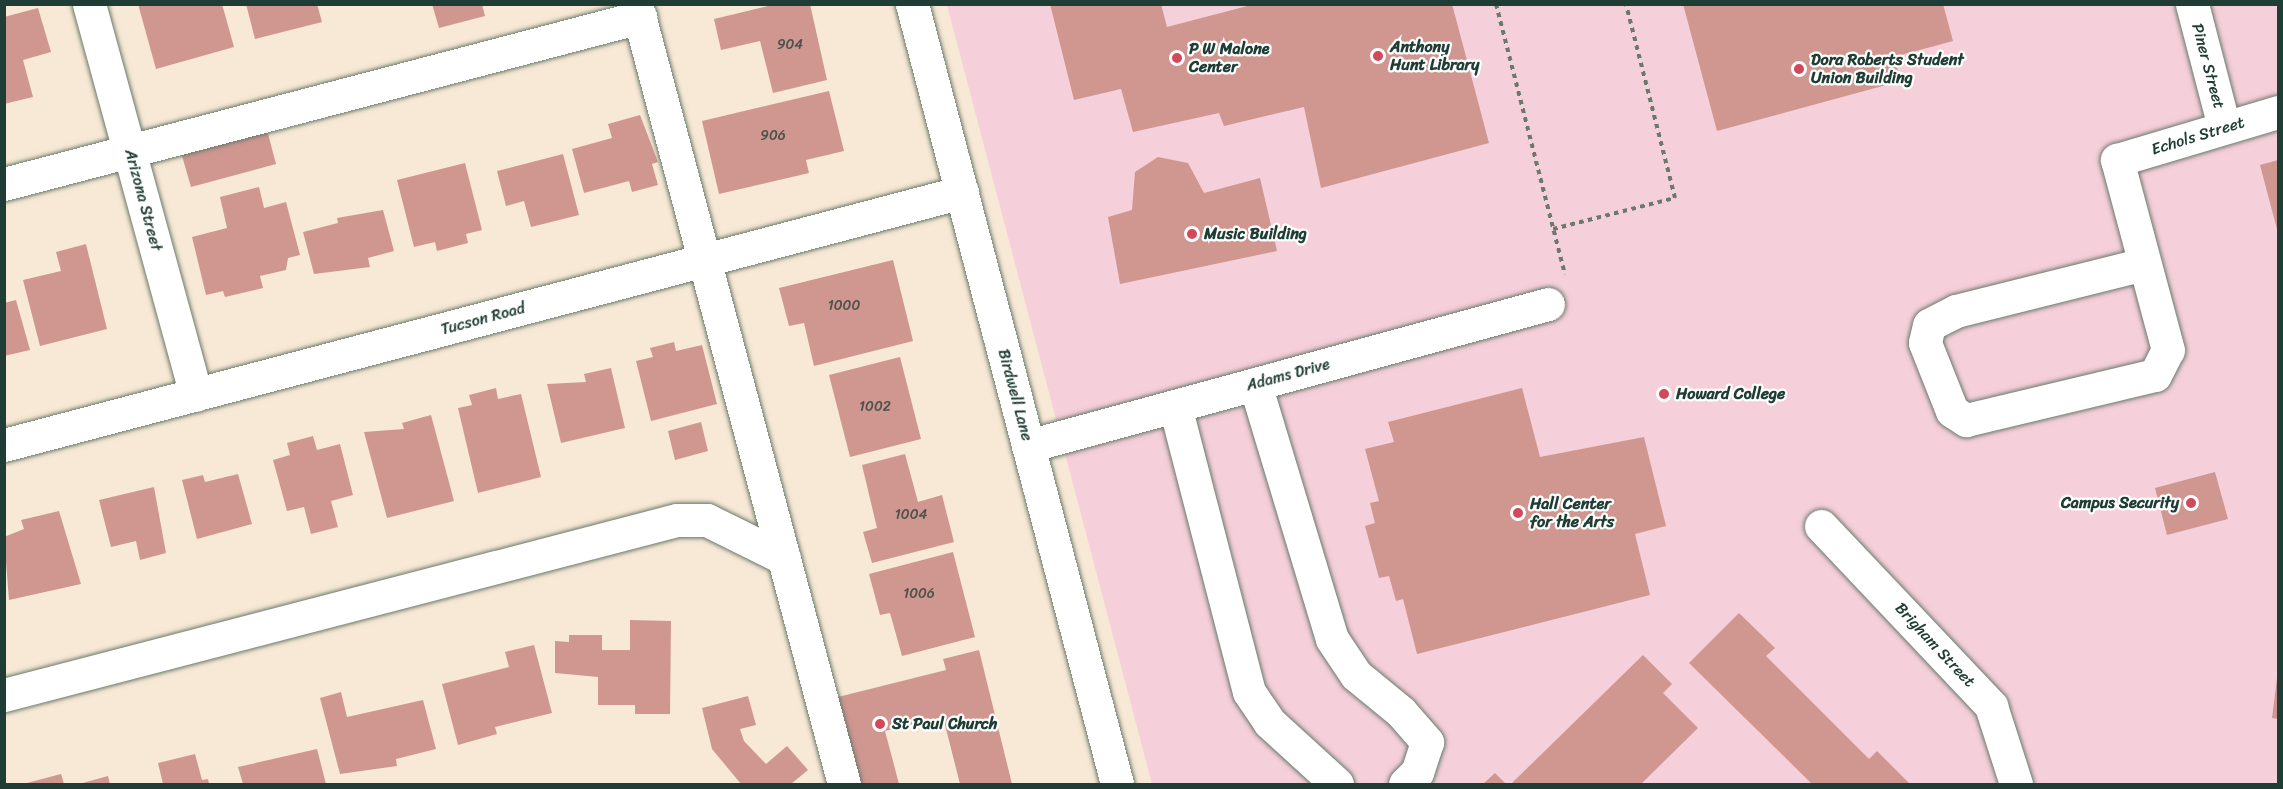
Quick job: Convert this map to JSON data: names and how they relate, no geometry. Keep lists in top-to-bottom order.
{
  "streets": {
    "street": [
      "Piner Street",
      "Echols Street",
      "Arizona Street",
      "Tucson Road",
      "Adams Drive",
      "Birdwell Lane",
      "Brigham Street"
    ]
  },
  "crossings": [
    ["Piner Street", "Echols Street"],
    ["Arizona Street", "Tucson Road"],
    ["Tucson Road", "Birdwell Lane"],
    ["Adams Drive", "Birdwell Lane"]
  ],
  "places": [
    "Anthony Hunt Library",
    "P W Malone Center",
    "Dora Roberts Student Union Building",
    "Music Building",
    "Howard College",
    "Campus Security",
    "Hall Center for the Arts",
    "St Paul Church"
  ],
  "house_numbers": [
    "904",
    "906",
    "1000",
    "1002",
    "1004",
    "1006"
  ]
}
